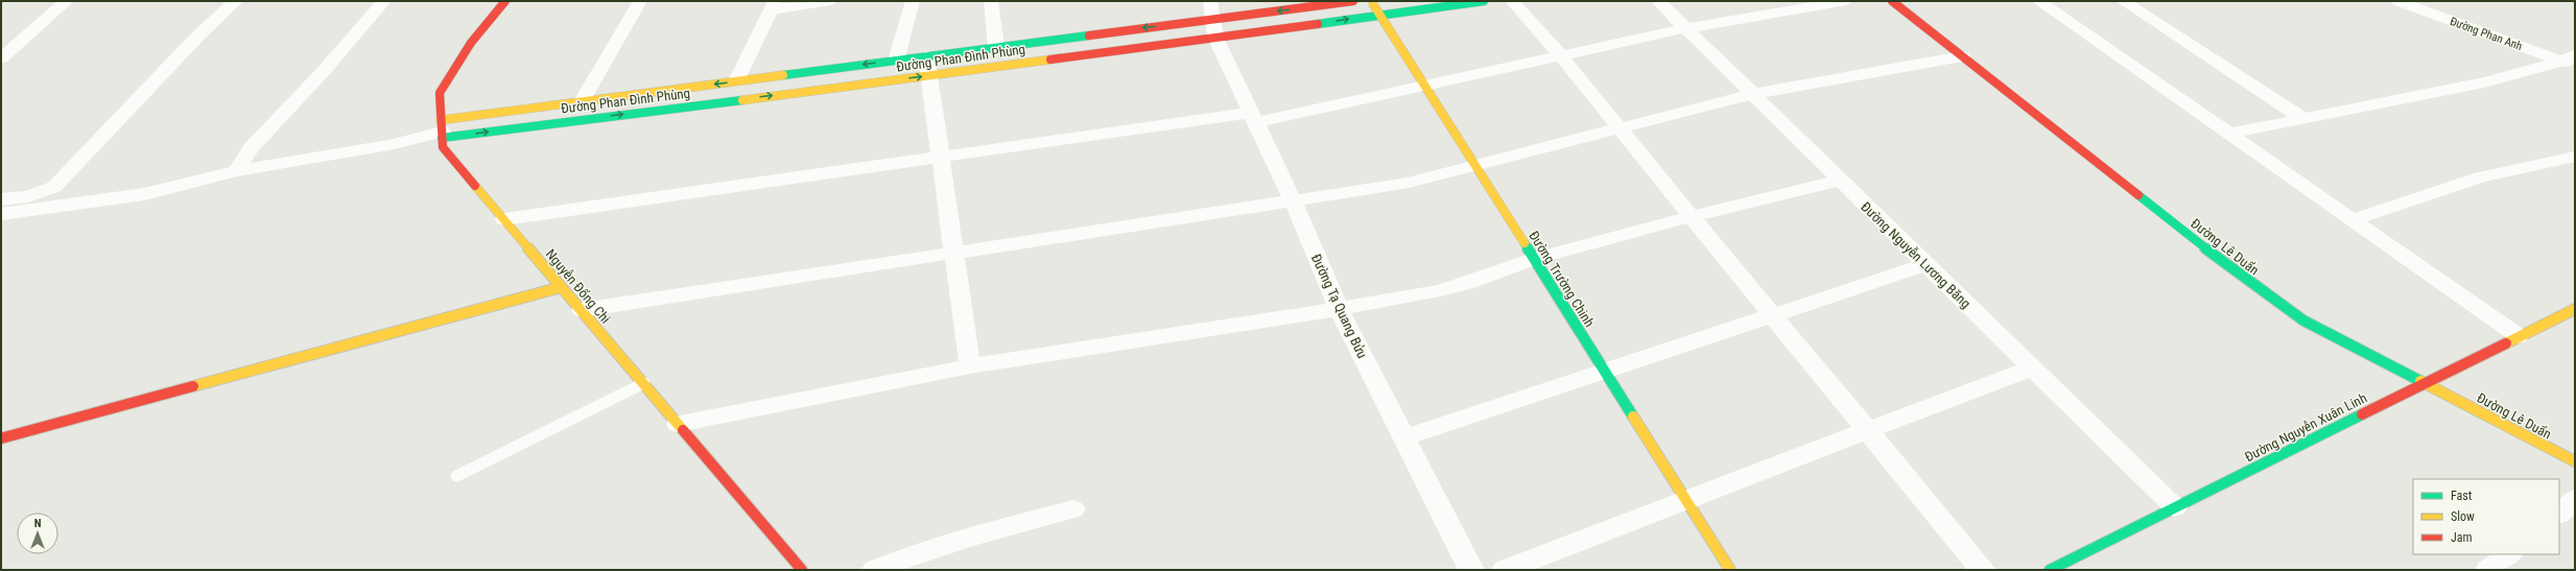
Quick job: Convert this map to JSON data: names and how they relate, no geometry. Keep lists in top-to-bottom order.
{
  "streets": {
    "street": [
      "Đường Phan Anh",
      "Đường Phan Đình Phùng",
      "Đường Lê Duẩn",
      "Đường Nguyễn Lương Băng",
      "Đường Trường Chinh",
      "Nguyễn Đổng Chi",
      "Đường Tạ Quang Bửu",
      "Đường Nguyễn Xuân Linh"
    ]
  },
  "crossings": [
    ["Đường Phan Đình Phùng", "Đường Trường Chinh"],
    ["Đường Phan Đình Phùng", "Nguyễn Đổng Chi"],
    ["Đường Phan Đình Phùng", "Đường Tạ Quang Bửu"],
    ["Đường Lê Duẩn", "Đường Nguyễn Xuân Linh"],
    ["Đường Nguyễn Lương Băng", "Đường Nguyễn Xuân Linh"]
  ],
  "legend": ["Fast", "Slow", "Jam"],
  "north": "top"
}
